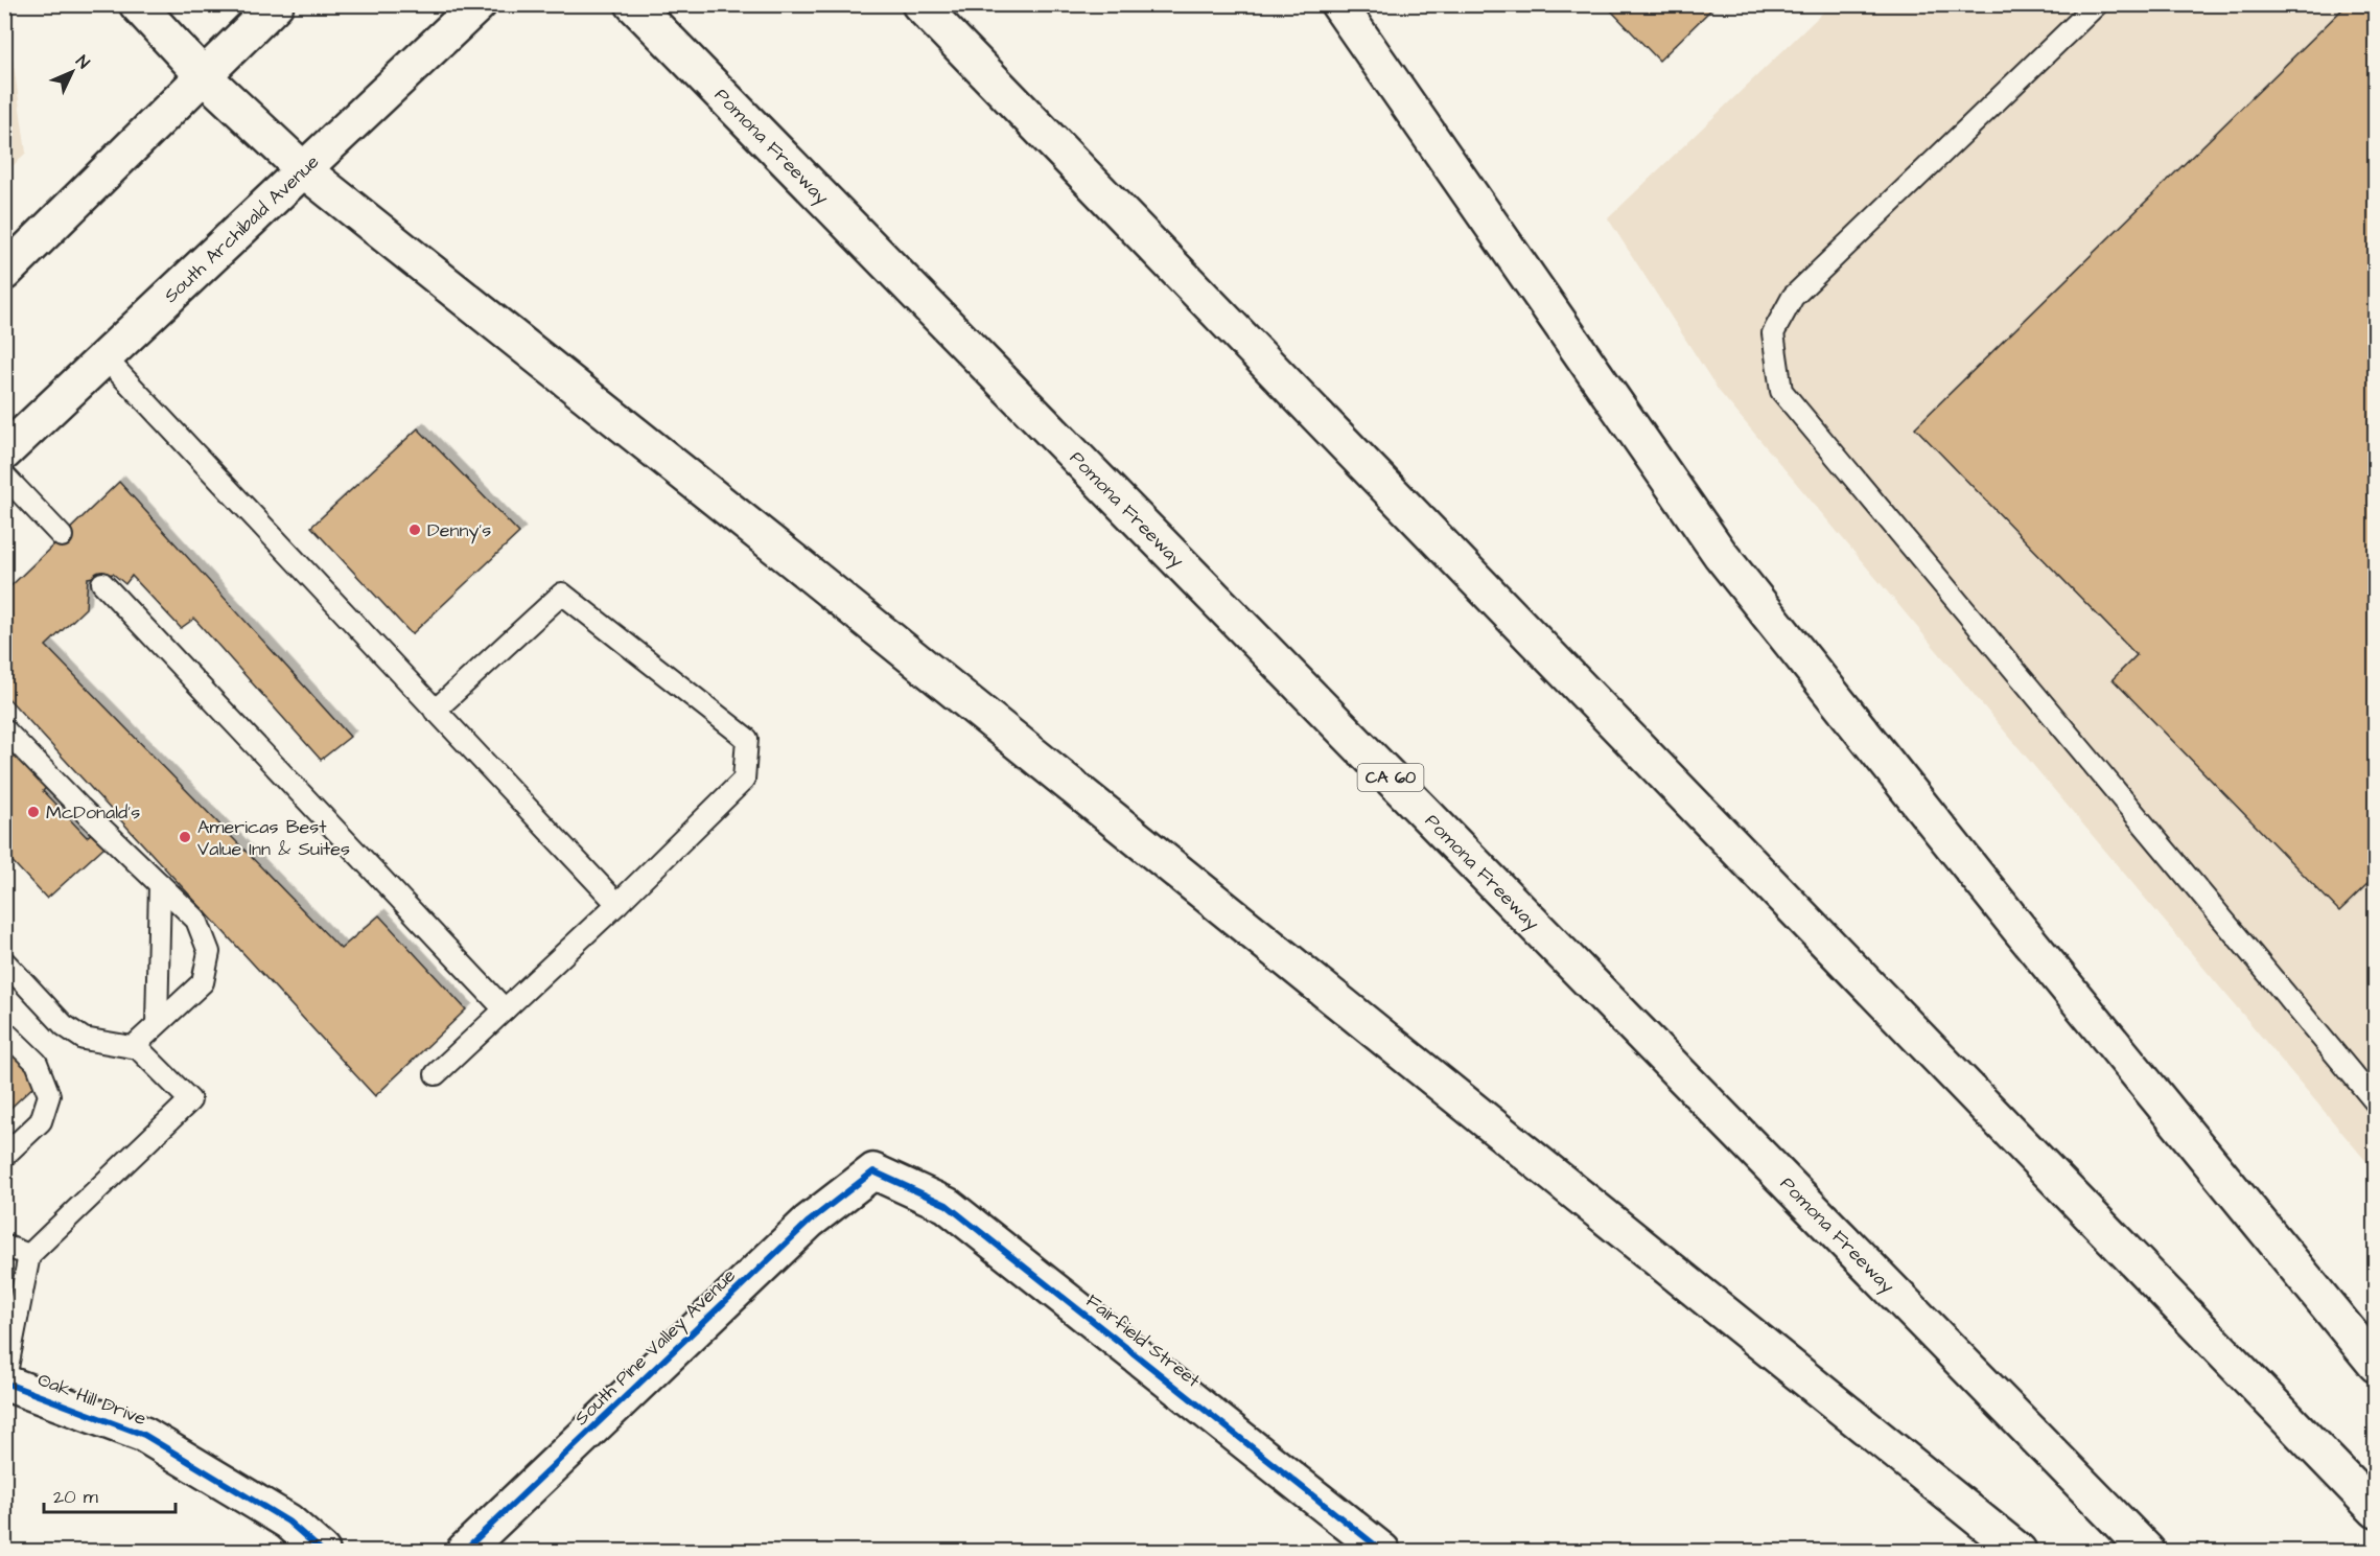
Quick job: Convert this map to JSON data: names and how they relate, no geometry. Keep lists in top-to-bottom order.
{
  "streets": {
    "main road": [
      "Pomona Freeway",
      "South Archibald Avenue",
      "CA 60",
      "Fairfield Street",
      "South Pine Valley Avenue",
      "Oak Hill Drive"
    ]
  },
  "crossings": [
    ["Fairfield Street", "South Pine Valley Avenue"]
  ],
  "places": ["Denny's", "McDonald's", "Americas Best Value Inn & Suites"],
  "scale_bar": "20 m",
  "north": "top right"
}
